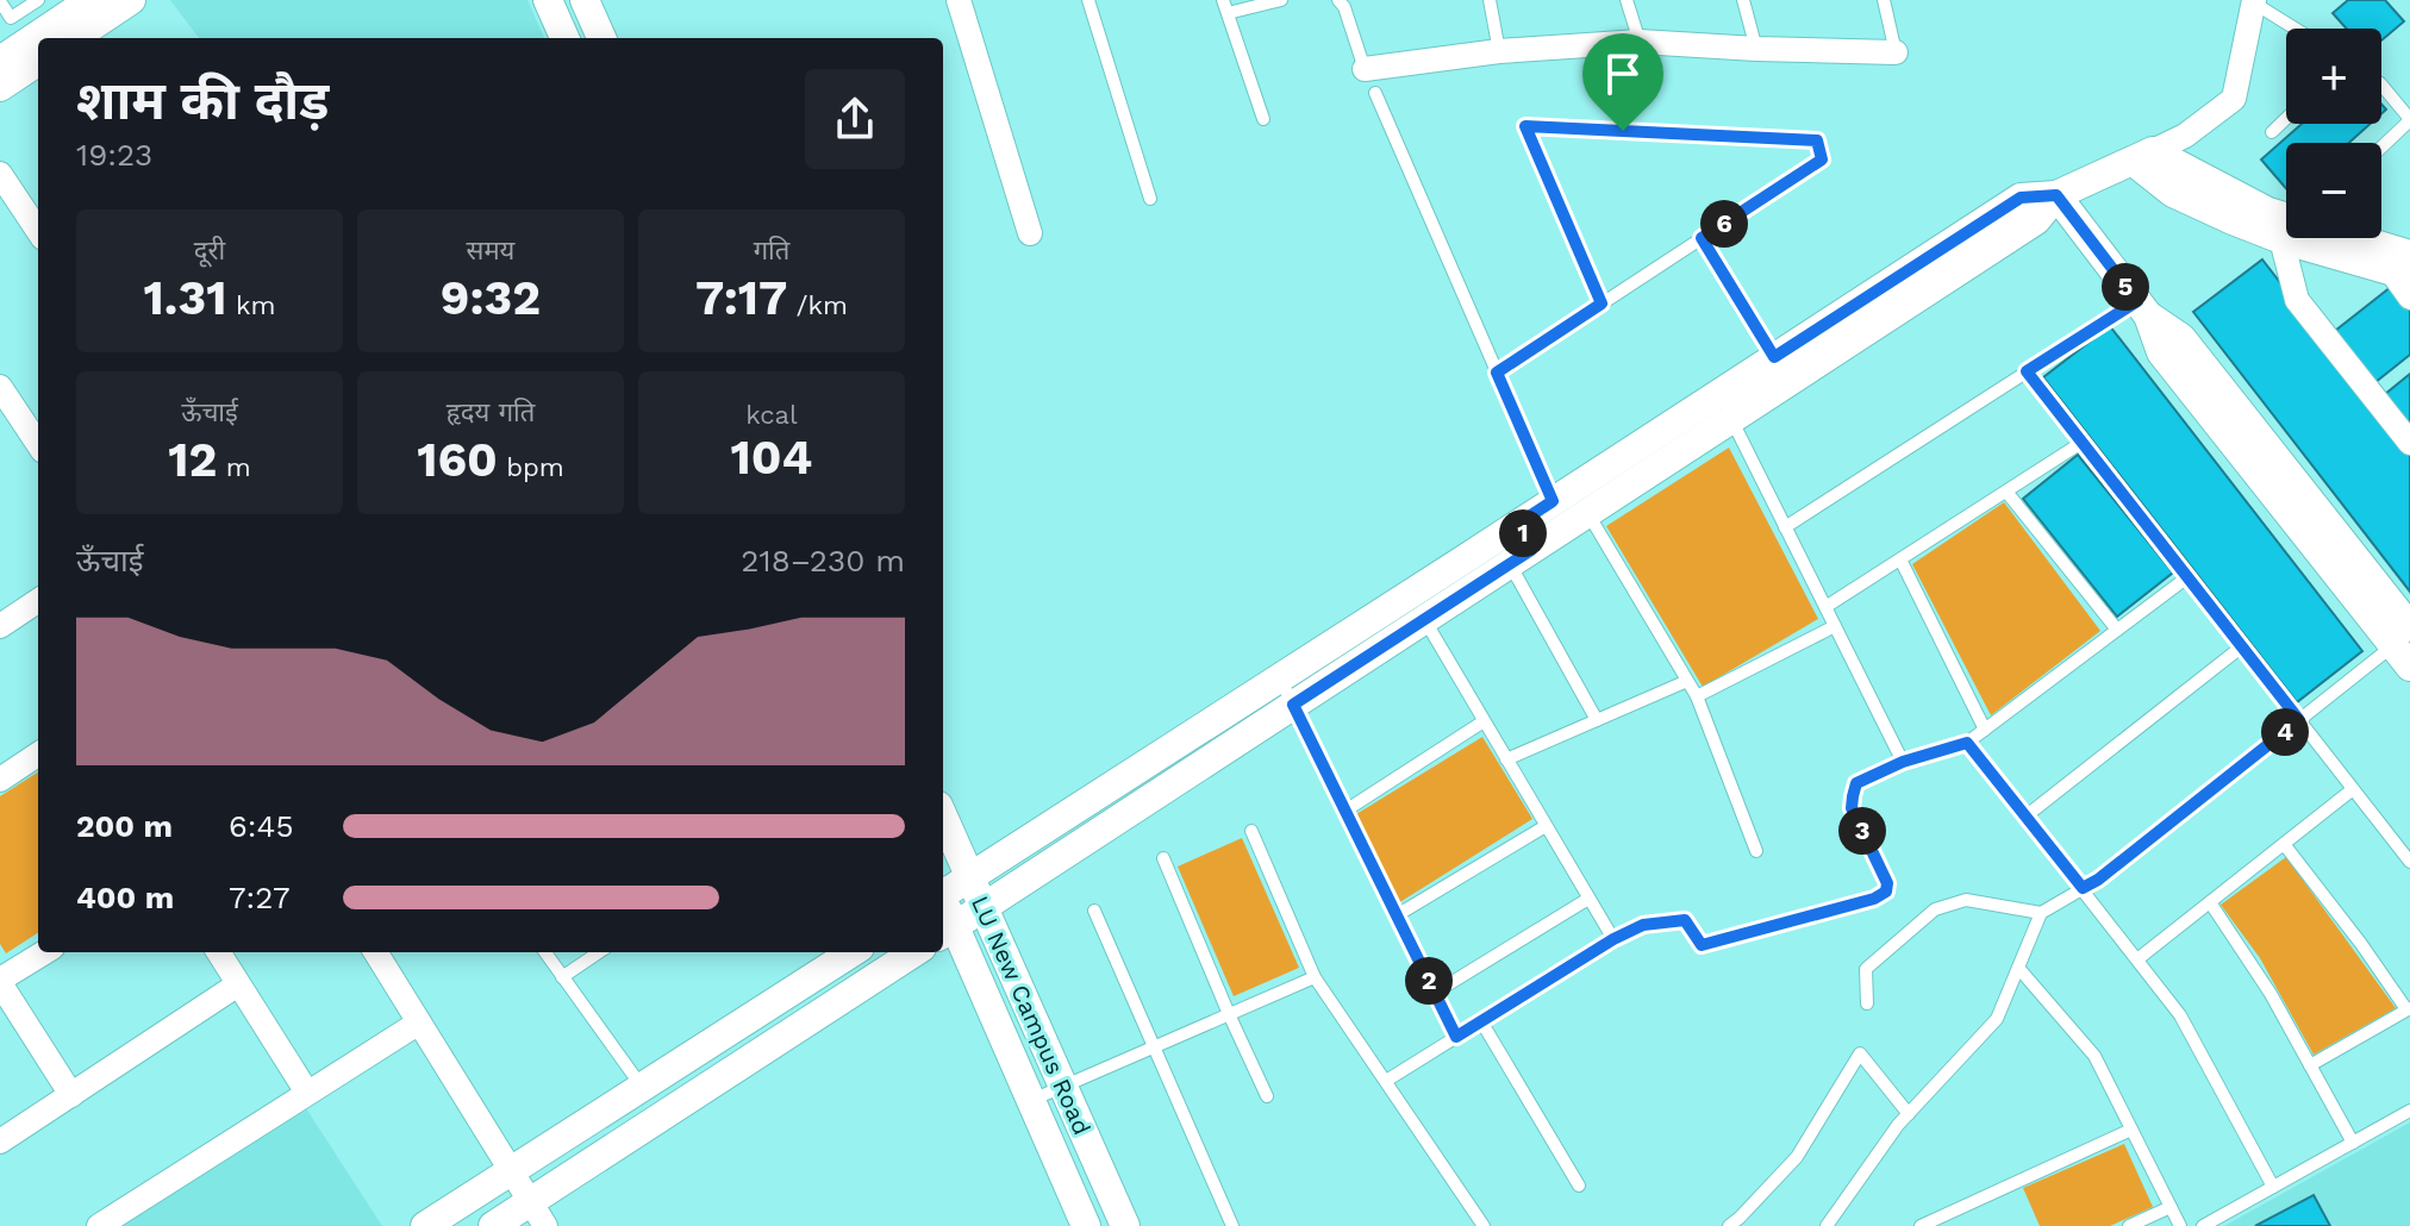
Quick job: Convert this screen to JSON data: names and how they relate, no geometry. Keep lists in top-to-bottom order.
{
  "streets": {
    "street": ["LU New Campus Road"]
  },
  "page": {
    "map_buttons": ["+", "−"],
    "heading": ["शाम की दौड़", "19:23"],
    "pins": [
      "6",
      "5",
      "1",
      "4",
      "3",
      "2"
    ],
    "stats": [
      ["दूरी", "1.31 km"],
      ["समय", "9:32"],
      ["गति", "7:17 /km"],
      ["ऊँचाई", "12 m"],
      ["हृदय गति", "160 bpm"],
      ["kcal", "104"]
    ],
    "chart": ["ऊँचाई", "218–230 m"],
    "list": [
      {
        "name": "200 m",
        "note": "6:45"
      },
      {
        "name": "400 m",
        "note": "7:27"
      }
    ]
  }
}
